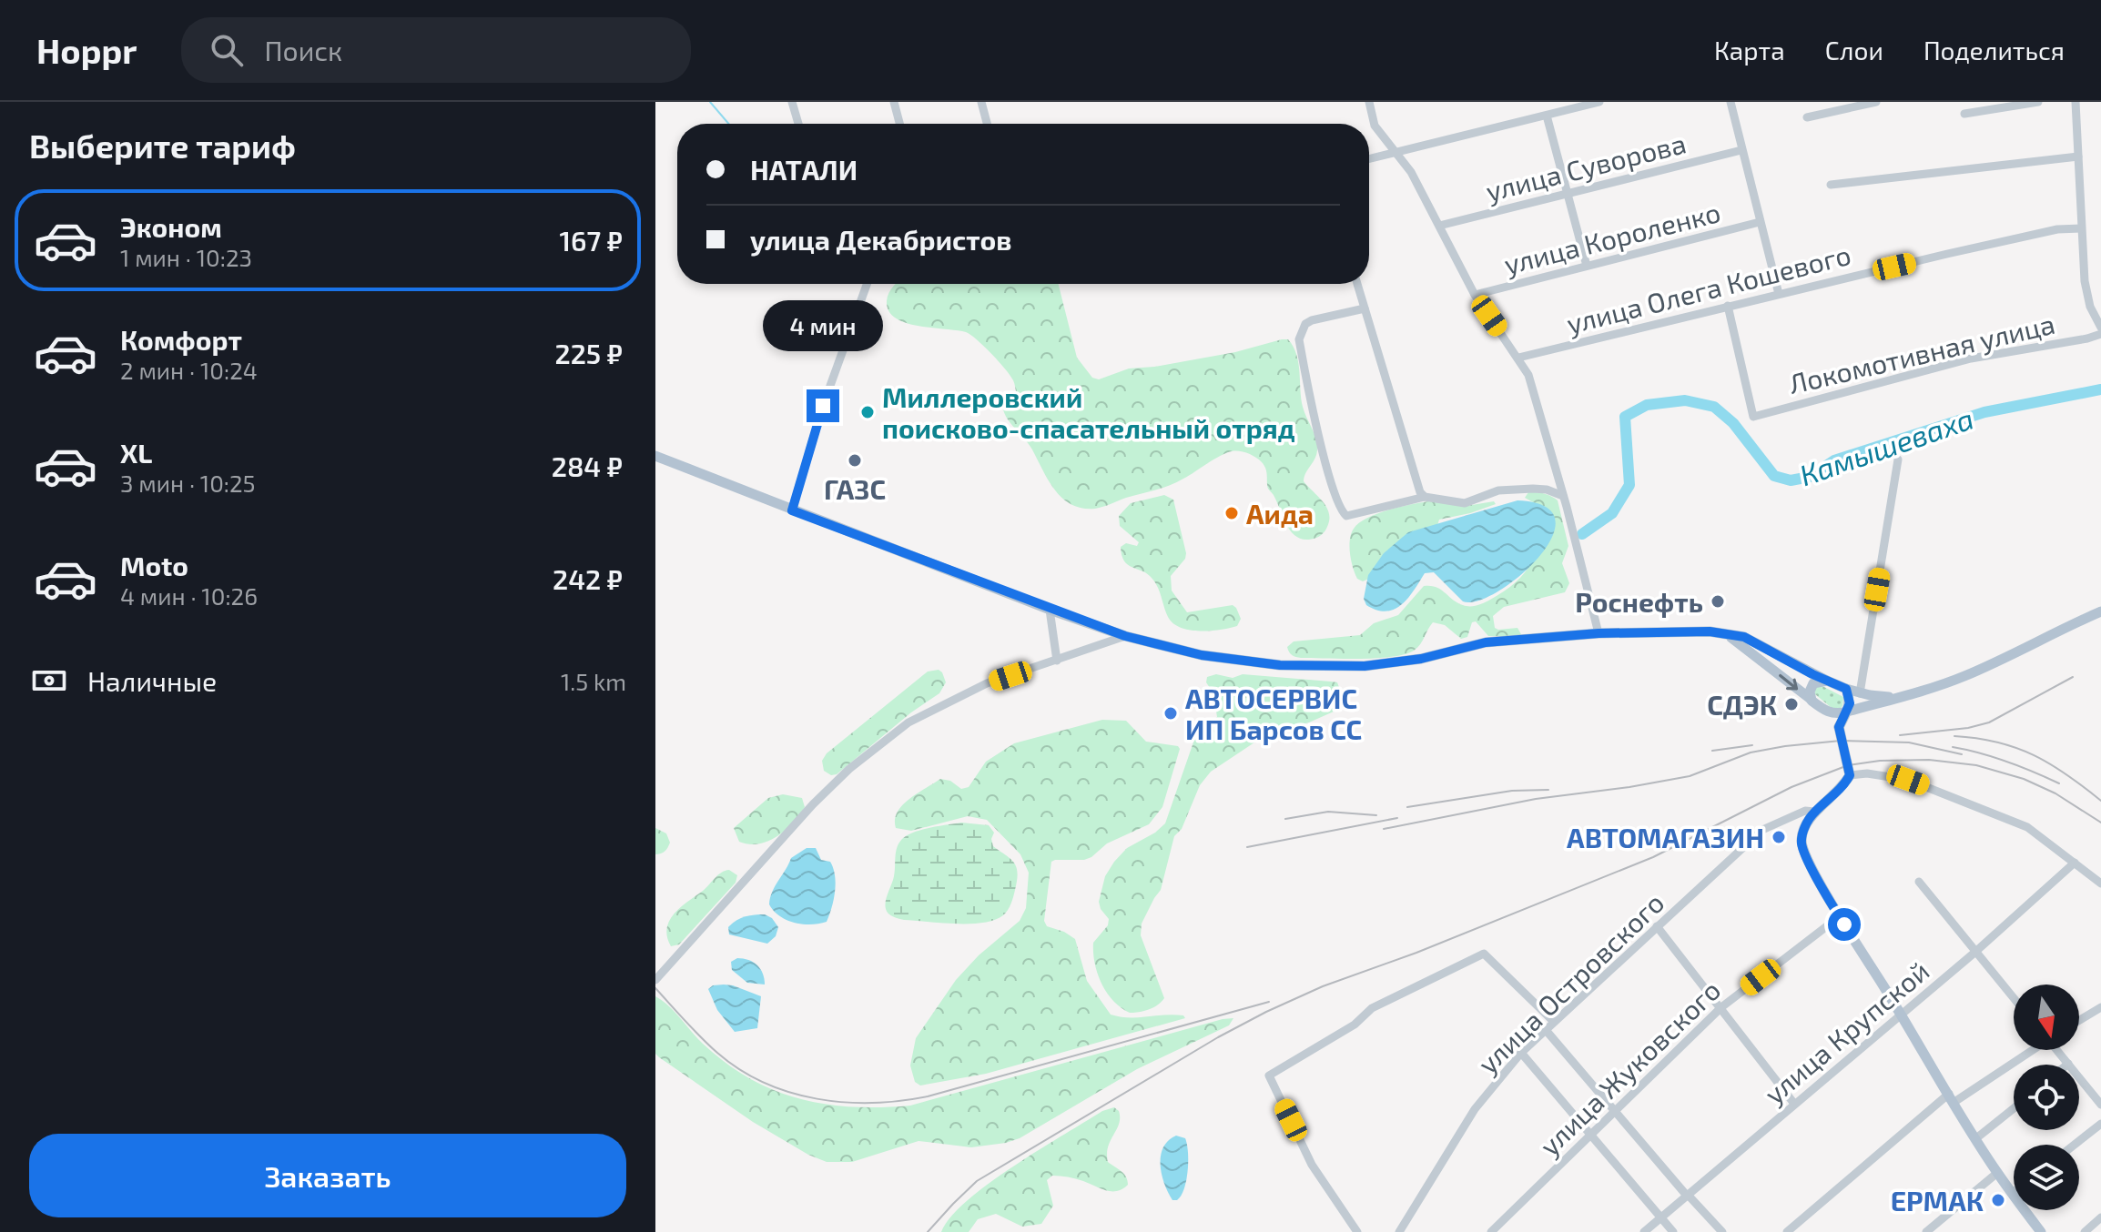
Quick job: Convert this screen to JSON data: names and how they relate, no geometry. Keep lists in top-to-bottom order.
{
  "streets": {
    "street": [
      "улица Суворова",
      "улица Короленко",
      "улица Олега Кошевого",
      "Локомотивная улица",
      "улица Островского",
      "улица Крупской",
      "улица Жуковского"
    ]
  },
  "crossings": [
    ["улица Олега Кошевого", "Локомотивная улица"]
  ],
  "water": ["Камышеваха"],
  "places": [
    "Миллеровский поисково-спасательный отряд",
    "ГАЗС",
    "Аида",
    "Роснефть",
    "СДЭК",
    "АВТОСЕРВИС ИП Барсов СС",
    "АВТОМАГАЗИН",
    "ЕРМАК"
  ],
  "north": "bottom",
  "page": {
    "header": "Hoppr",
    "search": "Поиск",
    "nav": ["Карта", "Слои", "Поделиться"],
    "heading": "Выберите тариф",
    "banner": ["НАТАЛИ", "улица Декабристов"],
    "list": [
      {
        "name": "Эконом",
        "note": "1 мин · 10:23",
        "value": "167 ₽"
      },
      {
        "name": "Комфорт",
        "note": "2 мин · 10:24",
        "value": "225 ₽"
      },
      {
        "name": "XL",
        "note": "3 мин · 10:25",
        "value": "284 ₽"
      },
      {
        "name": "Moto",
        "note": "4 мин · 10:26",
        "value": "242 ₽"
      }
    ],
    "bubble": "4 мин",
    "pay": ["Наличные", "1.5 km"],
    "buttons": "Заказать"
  }
}
